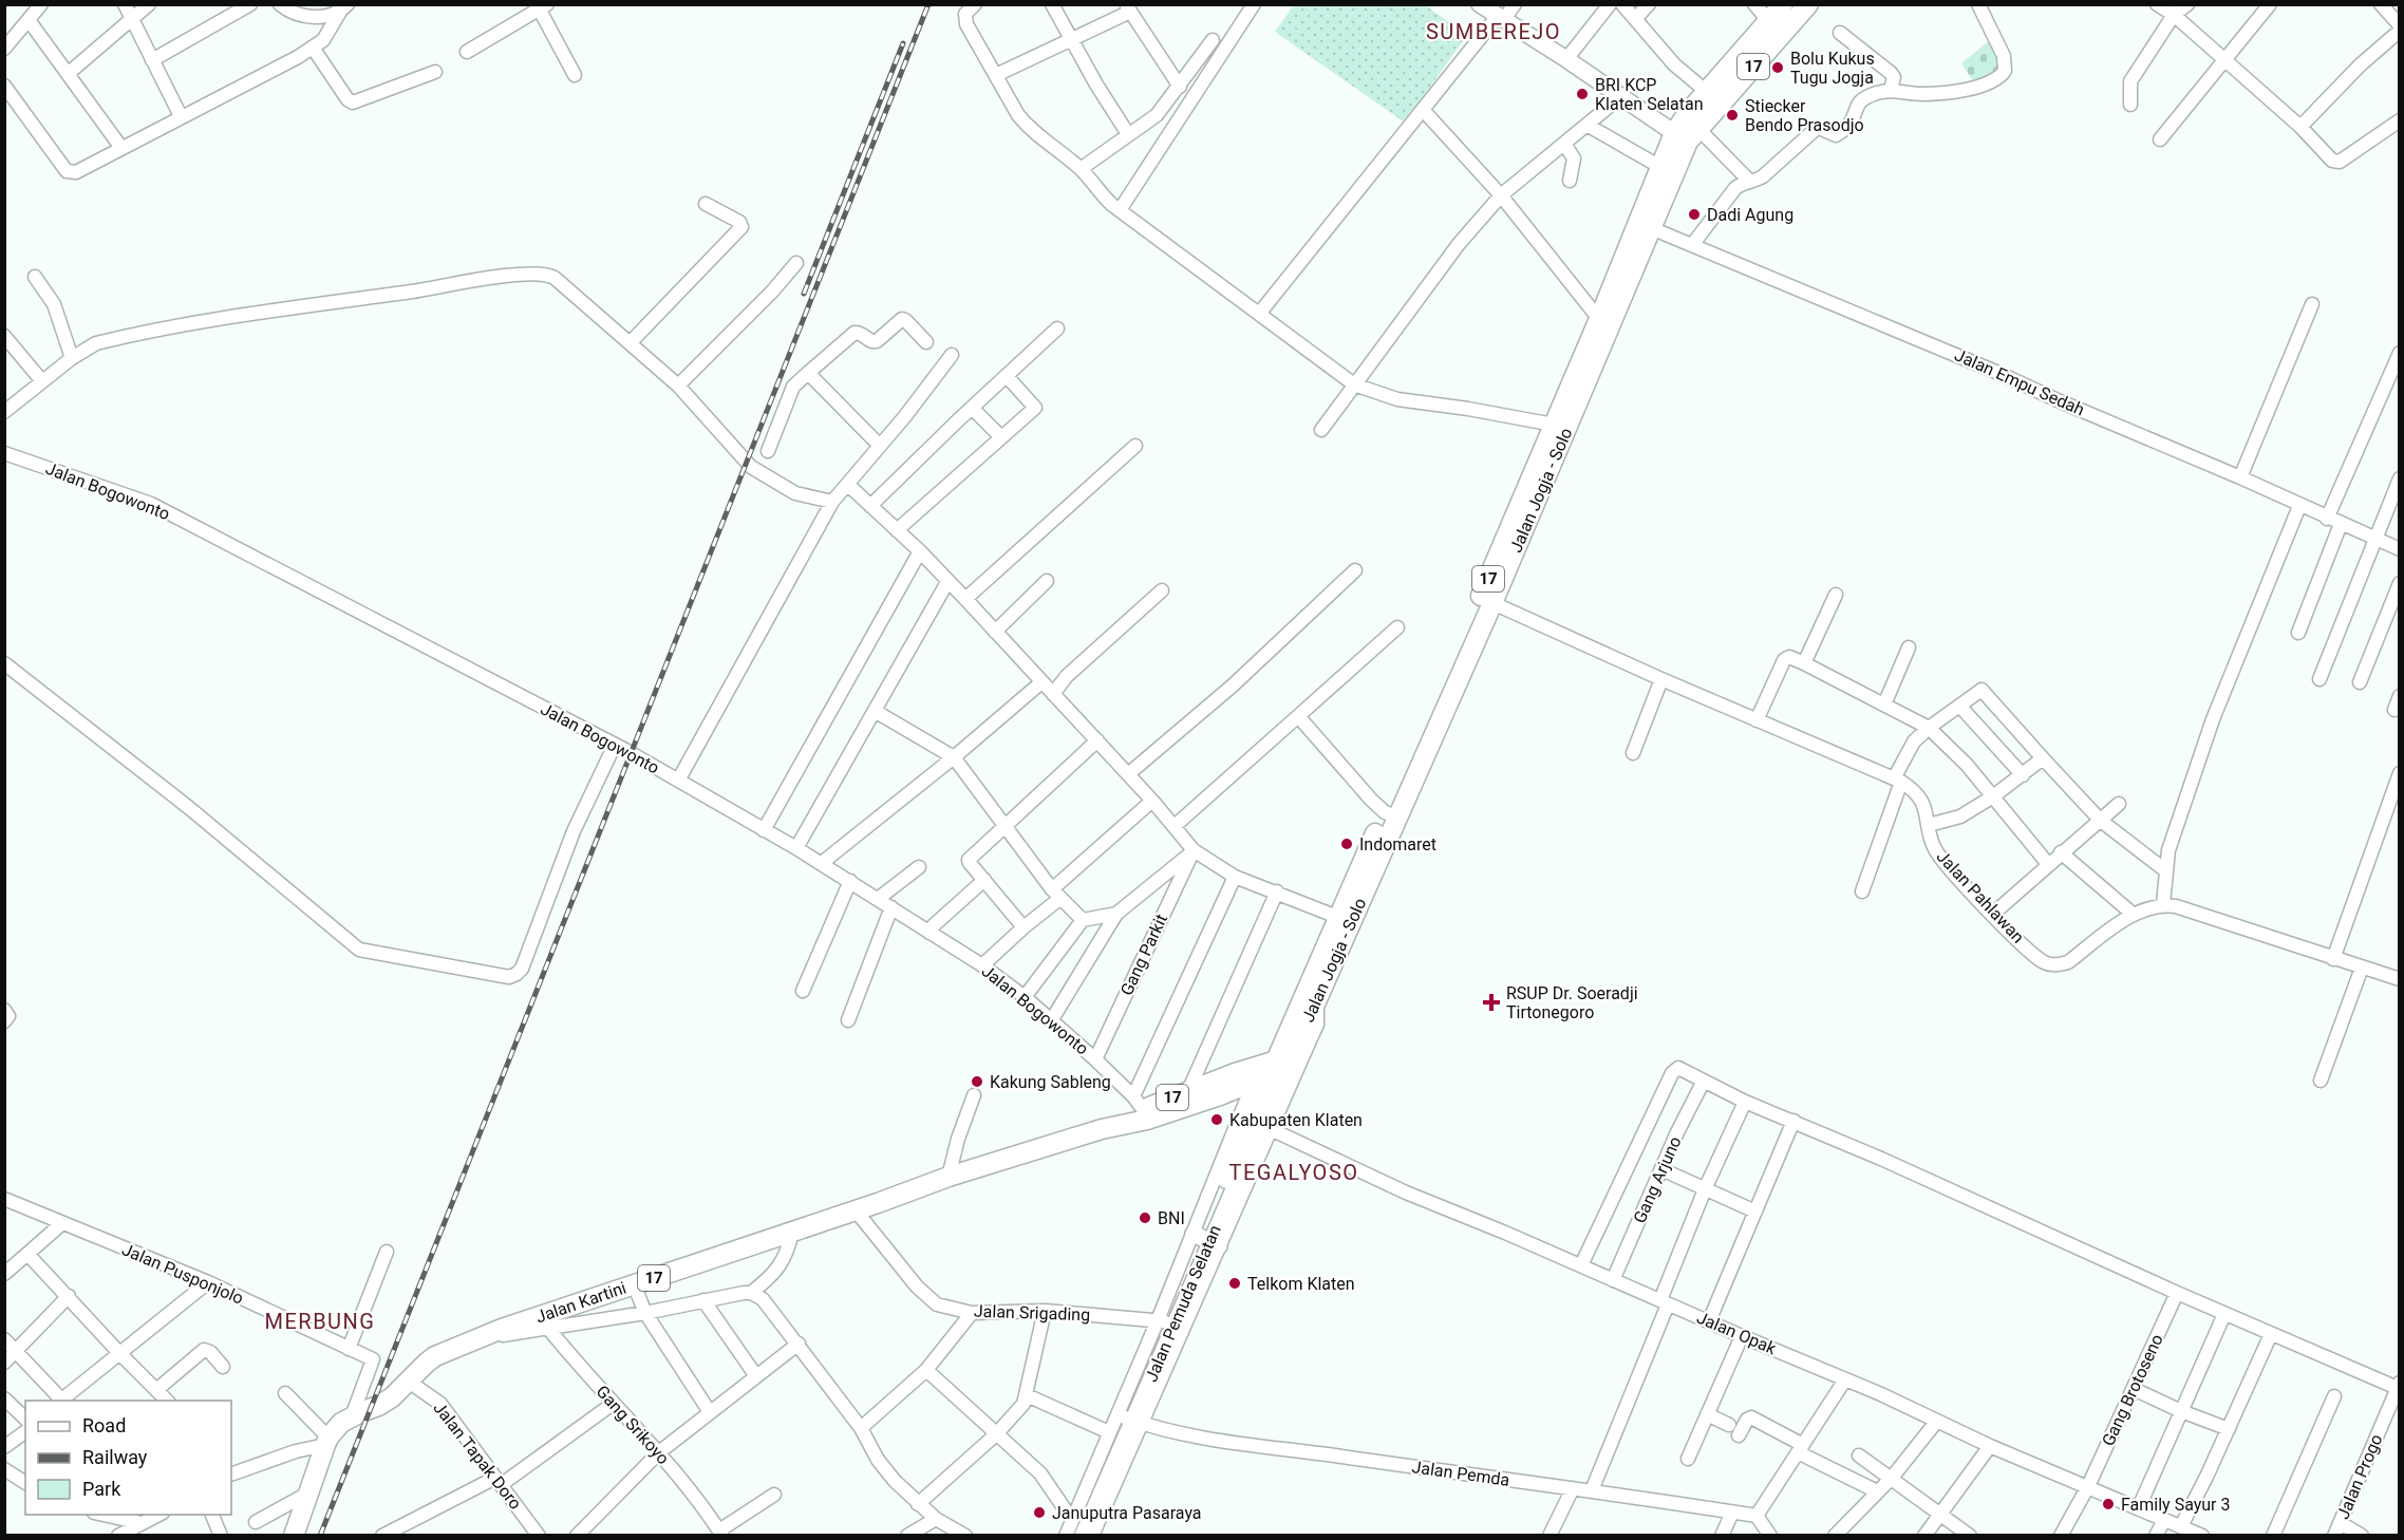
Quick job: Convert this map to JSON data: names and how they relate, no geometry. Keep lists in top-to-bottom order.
{
  "streets": {
    "highway": ["17", "Jalan Jogja - Solo", "Jalan Kartini"],
    "main road": ["Jalan Pemuda Selatan"],
    "street": [
      "Jalan Empu Sedah",
      "Jalan Bogowonto",
      "Jalan Pahlawan",
      "Gang Parkit",
      "Gang Arjuno",
      "Jalan Pusponjolo",
      "Jalan Srigading",
      "Jalan Opak",
      "Gang Brotoseno",
      "Gang Srikoyo",
      "Jalan Tapak Doro",
      "Jalan Pemda",
      "Jalan Progo"
    ]
  },
  "crossings": [
    ["Jalan Empu Sedah", "Jalan Jogja - Solo"],
    ["Jalan Jogja - Solo", "Jalan Pahlawan"],
    ["Jalan Jogja - Solo", "Jalan Kartini"],
    ["Jalan Jogja - Solo", "Jalan Pemuda Selatan"],
    ["Jalan Bogowonto", "Gang Parkit"],
    ["Jalan Bogowonto", "Jalan Kartini"],
    ["Gang Arjuno", "Jalan Opak"],
    ["Jalan Pusponjolo", "Jalan Kartini"],
    ["Jalan Kartini", "Jalan Pemuda Selatan"],
    ["Jalan Kartini", "Jalan Srigading"],
    ["Jalan Kartini", "Gang Srikoyo"],
    ["Jalan Kartini", "Jalan Tapak Doro"],
    ["Jalan Pemuda Selatan", "Jalan Srigading"],
    ["Jalan Pemuda Selatan", "Jalan Opak"],
    ["Jalan Pemuda Selatan", "Jalan Pemda"],
    ["Jalan Opak", "Gang Brotoseno"]
  ],
  "districts": ["SUMBEREJO", "TEGALYOSO", "MERBUNG"],
  "places": {
    "other": [
      "Bolu Kukus Tugu Jogja",
      "BRI KCP Klaten Selatan",
      "Stiecker Bendo Prasodjo",
      "Dadi Agung",
      "Indomaret",
      "Kakung Sableng",
      "Kabupaten Klaten",
      "BNI",
      "Telkom Klaten",
      "Family Sayur 3",
      "Januputra Pasaraya"
    ],
    "health": ["RSUP Dr. Soeradji Tirtonegoro"]
  },
  "legend": ["Road", "Railway", "Park"]
}
